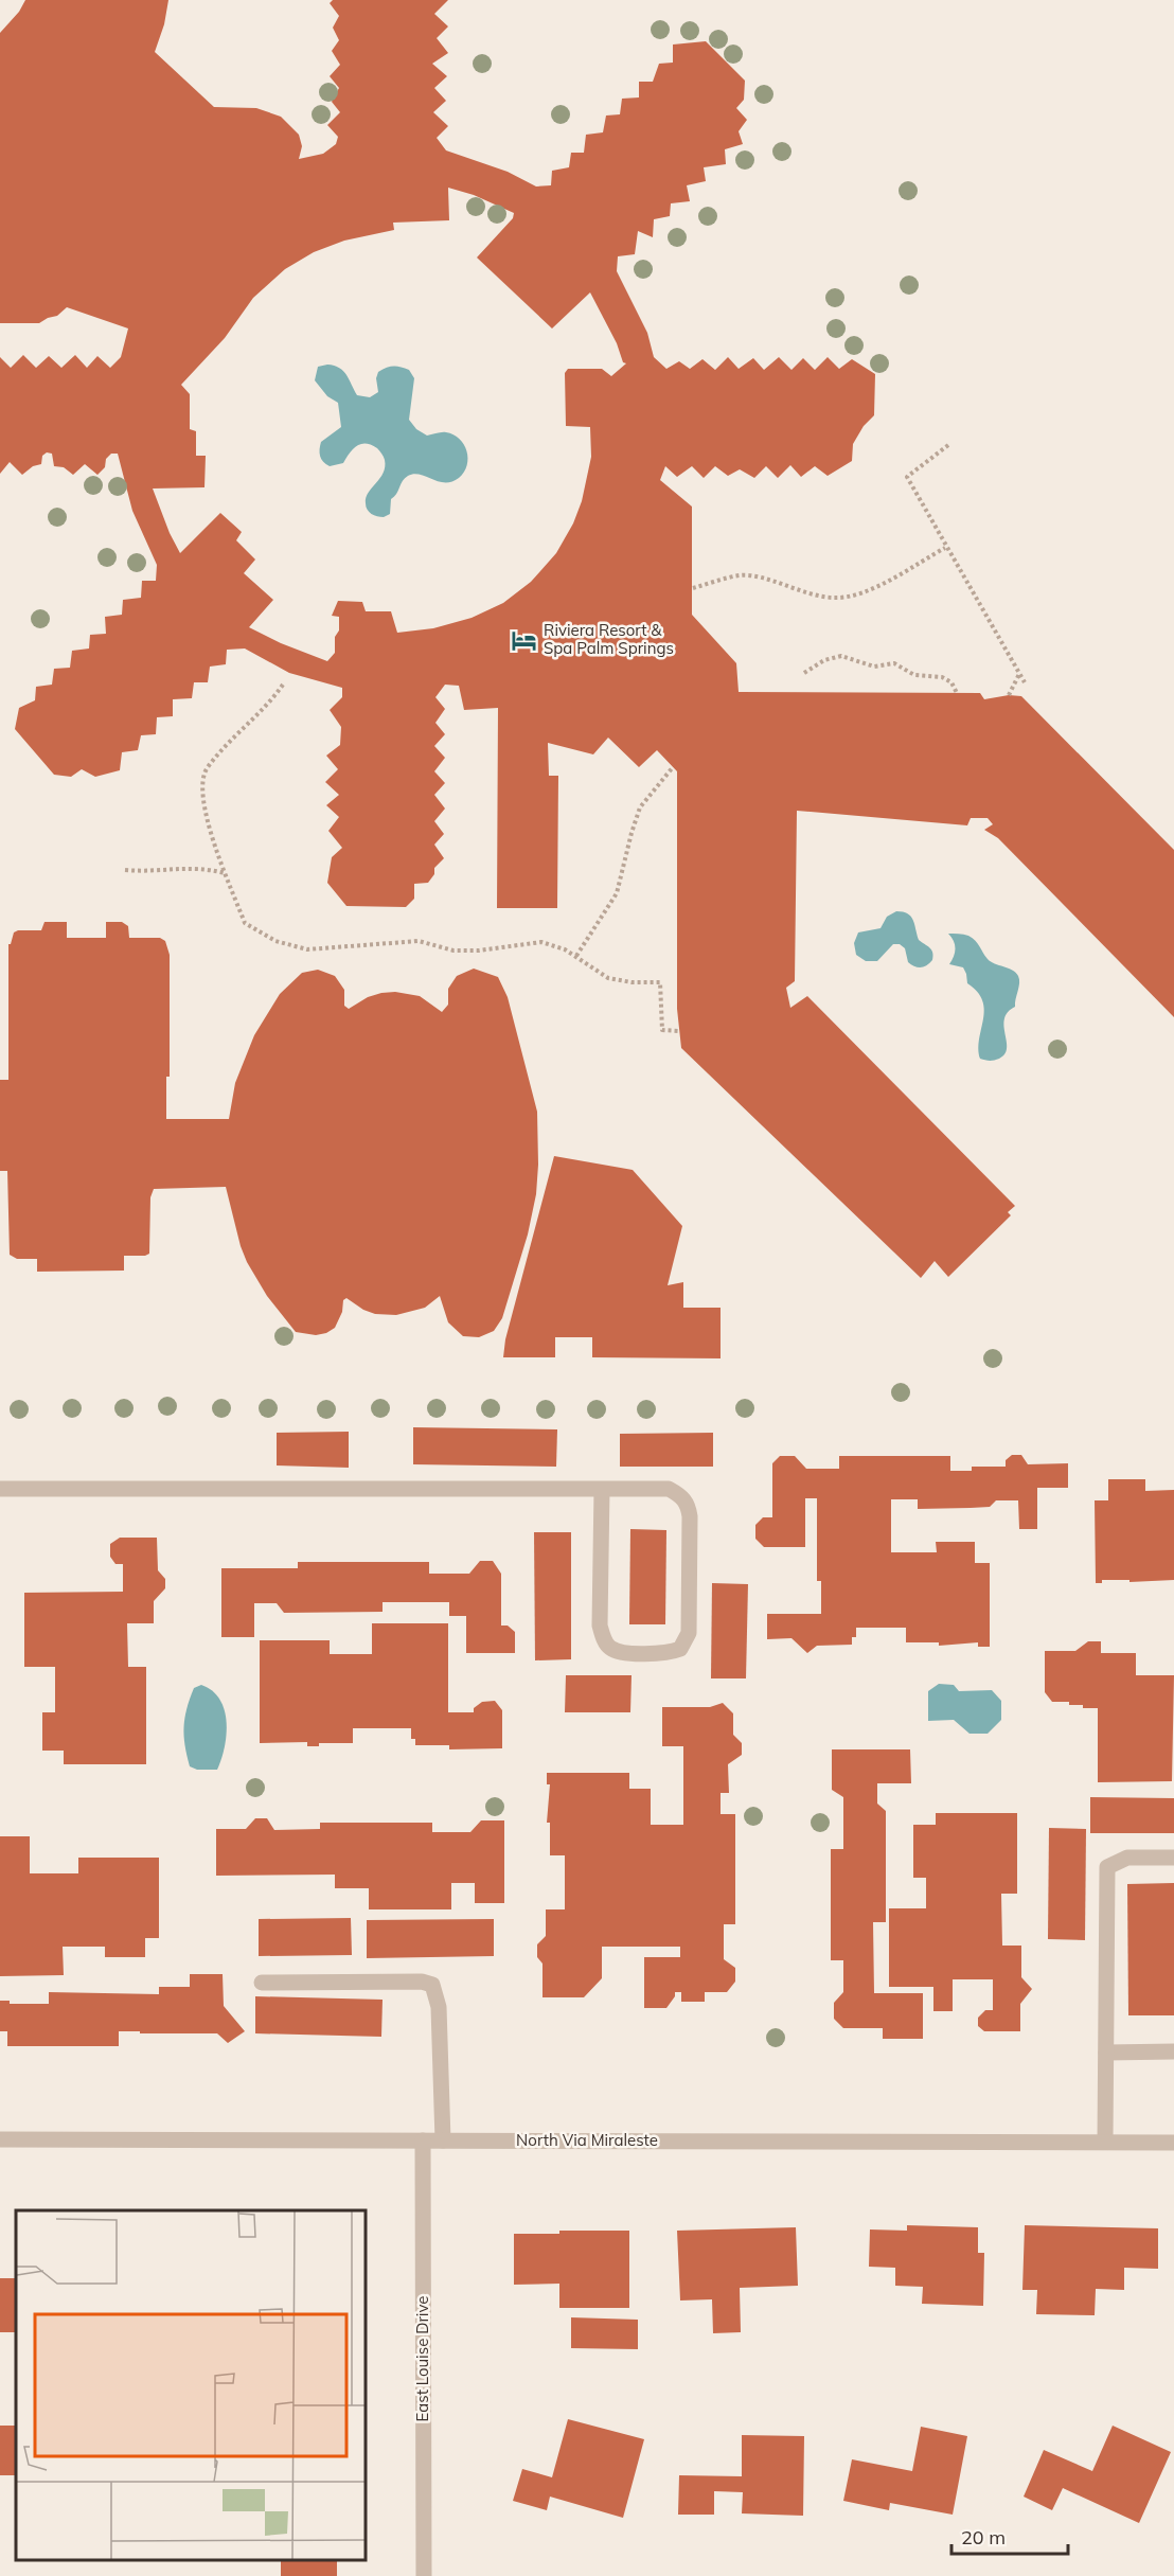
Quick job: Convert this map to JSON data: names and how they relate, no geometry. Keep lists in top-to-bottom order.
{
  "streets": {
    "street": ["North Via Miraleste", "East Louise Drive"]
  },
  "crossings": [
    ["North Via Miraleste", "East Louise Drive"]
  ],
  "places": {
    "hotel": ["Riviera Resort & Spa Palm Springs"]
  },
  "scale_bar": "20 m"
}
